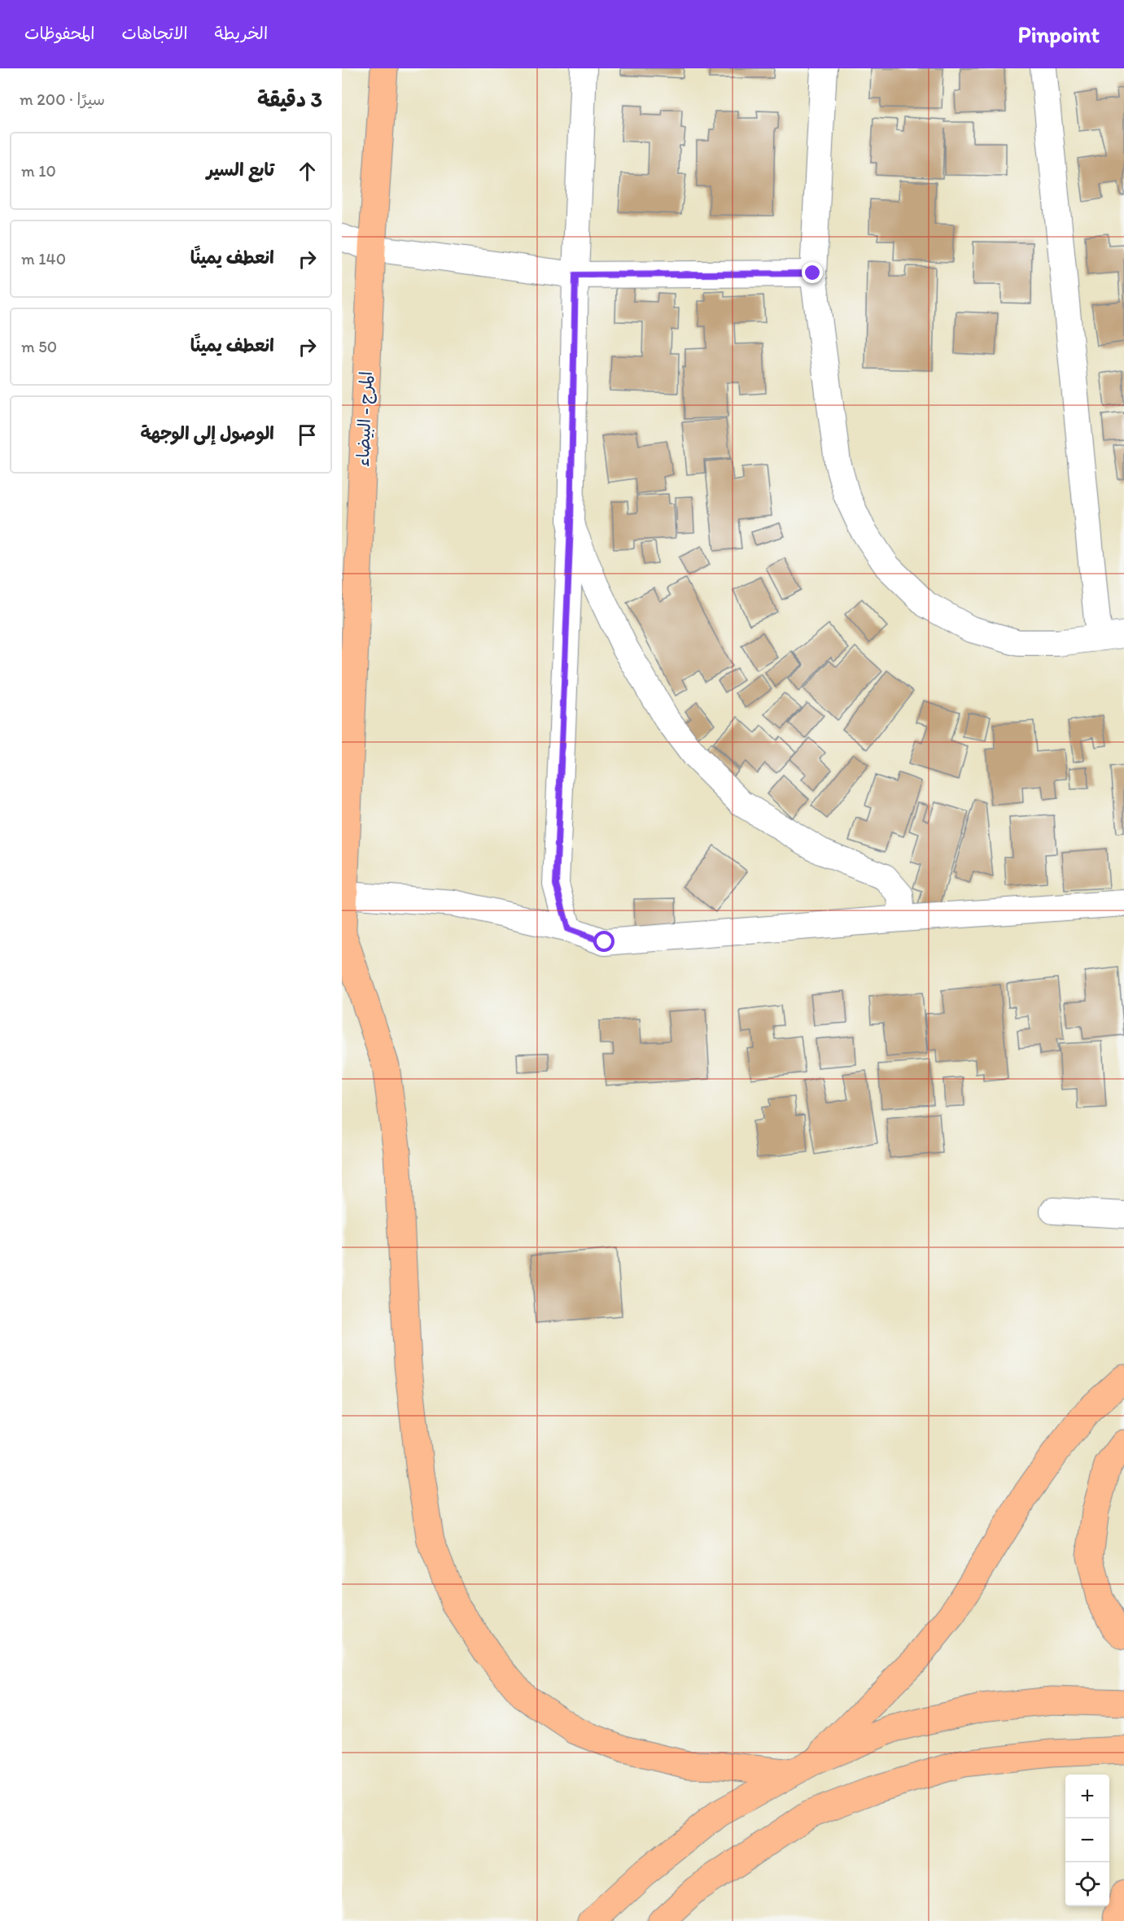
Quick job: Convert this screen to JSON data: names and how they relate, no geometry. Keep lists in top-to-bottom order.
{
  "streets": {
    "main road": ["المرج - البيضاء"]
  },
  "page": {
    "header": "Pinpoint",
    "nav": ["الخريطة", "الاتجاهات", "المحفوظات"],
    "heading": ["3 دقيقة", "سيرًا · 200 m"],
    "list": [
      ["تابع السير", "10 m"],
      ["انعطف يمينًا", "140 m"],
      ["انعطف يمينًا", "50 m"],
      "الوصول إلى الوجهة"
    ],
    "map_buttons": ["+", "−"]
  }
}
